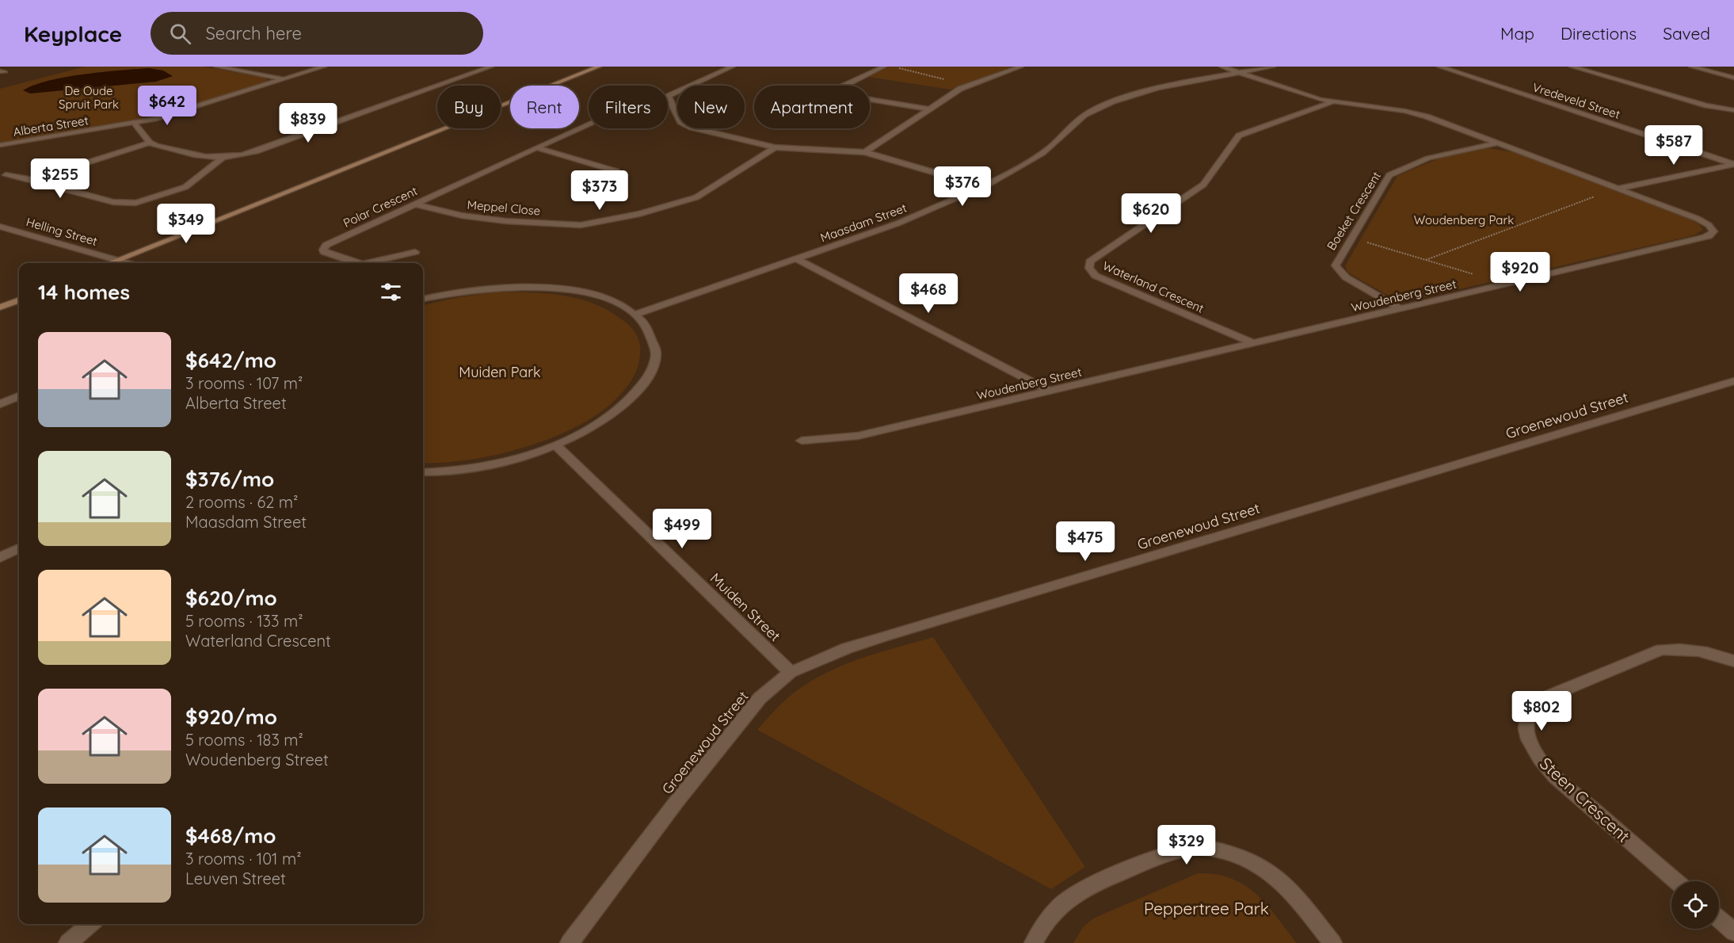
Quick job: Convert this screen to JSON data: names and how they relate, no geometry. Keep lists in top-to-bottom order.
{
  "streets": {
    "street": [
      "Vredeveld Street",
      "Alberta Street",
      "Polar Crescent",
      "Meppel Close",
      "Boeket Crescent",
      "Maasdam Street",
      "Helling Street",
      "Waterland Crescent",
      "Woudenberg Street",
      "Groenewoud Street",
      "Muiden Street",
      "Steen Crescent"
    ]
  },
  "crossings": [
    ["Polar Crescent", "Meppel Close"],
    ["Boeket Crescent", "Woudenberg Street"],
    ["Maasdam Street", "Woudenberg Street"],
    ["Waterland Crescent", "Woudenberg Street"],
    ["Groenewoud Street", "Muiden Street"]
  ],
  "parks": [
    "De Oude Spruit Park",
    "Woudenberg Park",
    "Muiden Park",
    "Peppertree Park"
  ],
  "page": {
    "header": "Keyplace",
    "search": "Search here",
    "nav": ["Map", "Directions", "Saved"],
    "price": [
      "$642",
      "$839",
      "$587",
      "$255",
      "$376",
      "$373",
      "$620",
      "$349",
      "$920",
      "$468",
      "$499",
      "$475",
      "$802",
      "$329"
    ],
    "chip": [
      "Buy",
      "Rent",
      "Filters",
      "New",
      "Apartment"
    ],
    "heading": "14 homes",
    "list": [
      {
        "name": "$642/mo",
        "note": "3 rooms · 107 m² · Alberta Street"
      },
      {
        "name": "$376/mo",
        "note": "2 rooms · 62 m² · Maasdam Street"
      },
      {
        "name": "$620/mo",
        "note": "5 rooms · 133 m² · Waterland Crescent"
      },
      {
        "name": "$920/mo",
        "note": "5 rooms · 183 m² · Woudenberg Street"
      },
      {
        "name": "$468/mo",
        "note": "3 rooms · 101 m² · Leuven Street"
      }
    ]
  }
}
